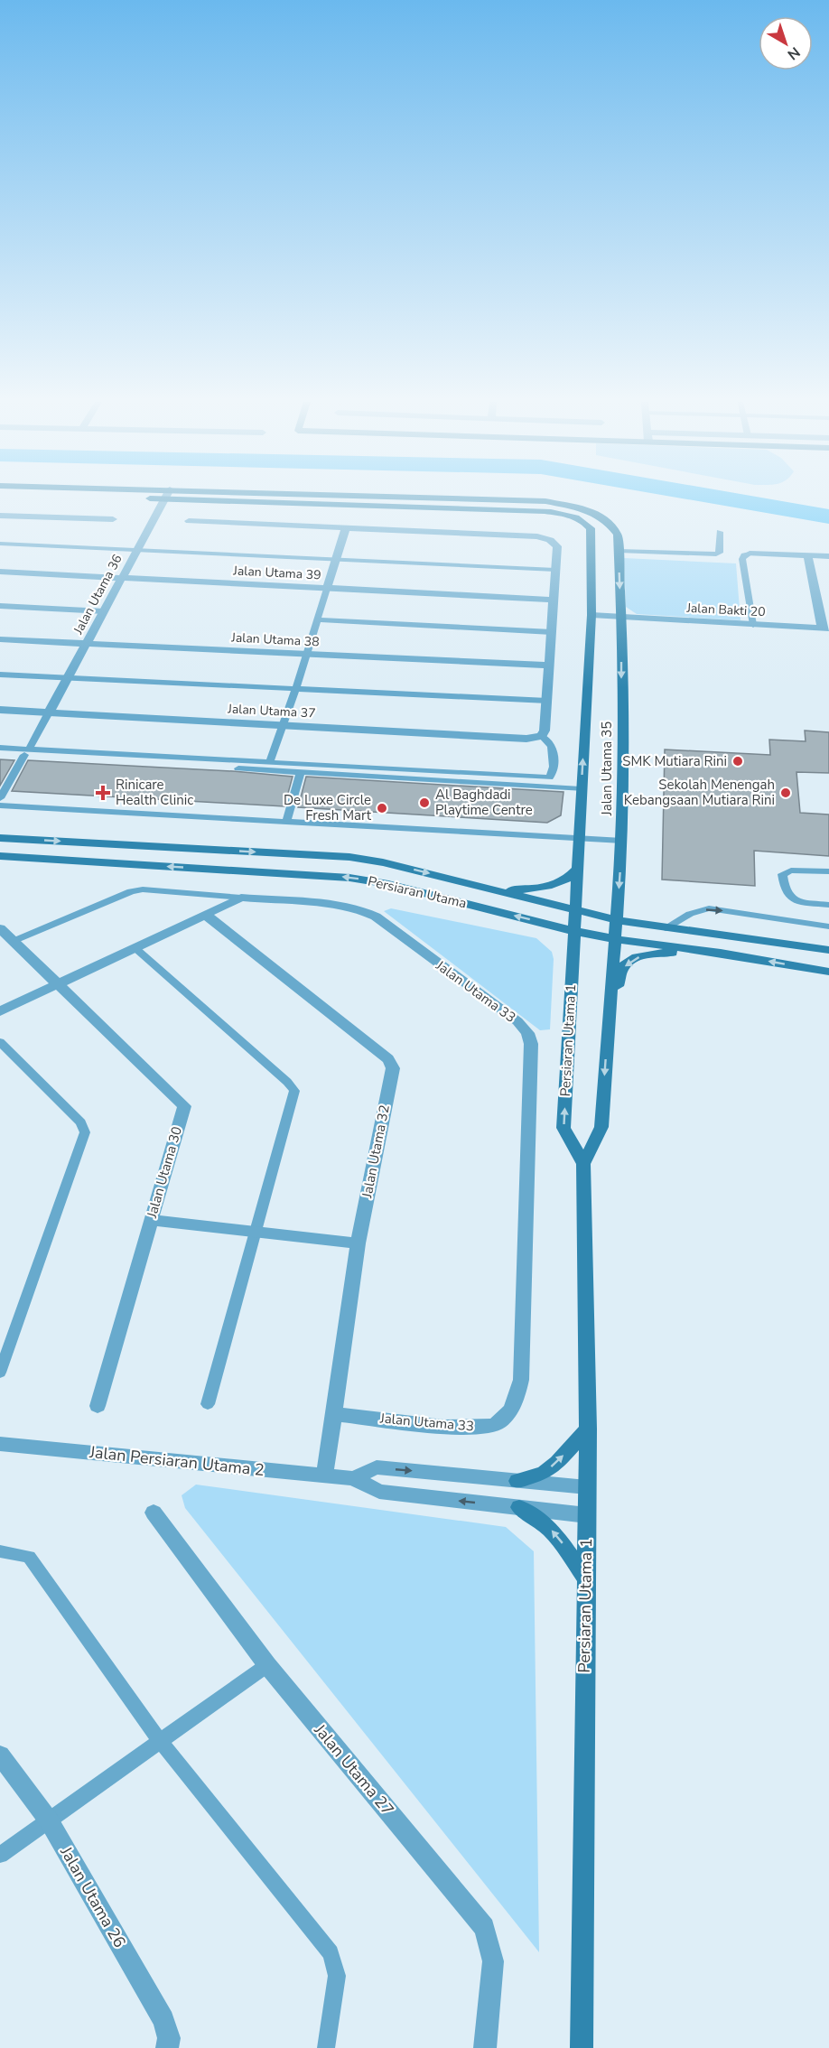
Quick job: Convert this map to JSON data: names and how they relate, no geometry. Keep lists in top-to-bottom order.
{
  "streets": {
    "street": [
      "Jalan Utama 39",
      "Jalan Utama 36",
      "Jalan Bakti 20",
      "Jalan Utama 38",
      "Jalan Utama 37",
      "Jalan Utama 35",
      "Persiaran Utama",
      "Jalan Utama 33",
      "Persiaran Utama 1",
      "Jalan Utama 32",
      "Jalan Utama 30",
      "Jalan Persiaran Utama 2",
      "Jalan Utama 27",
      "Jalan Utama 26"
    ]
  },
  "crossings": [
    ["Jalan Utama 39", "Jalan Utama 36"],
    ["Jalan Utama 36", "Jalan Utama 38"],
    ["Jalan Utama 36", "Jalan Utama 37"],
    ["Jalan Bakti 20", "Jalan Utama 35"],
    ["Jalan Utama 35", "Persiaran Utama"],
    ["Jalan Utama 35", "Persiaran Utama 1"],
    ["Persiaran Utama", "Persiaran Utama 1"],
    ["Jalan Utama 33", "Jalan Utama 32"],
    ["Jalan Utama 33", "Jalan Utama 30"],
    ["Persiaran Utama 1", "Jalan Persiaran Utama 2"],
    ["Jalan Utama 32", "Jalan Persiaran Utama 2"]
  ],
  "places": {
    "other": [
      "SMK Mutiara Rini",
      "Sekolah Menengah Kebangsaan Mutiara Rini",
      "Al Baghdadi Playtime Centre",
      "De Luxe Circle Fresh Mart"
    ],
    "health": ["Rinicare Health Clinic"]
  },
  "north": "bottom right"
}
